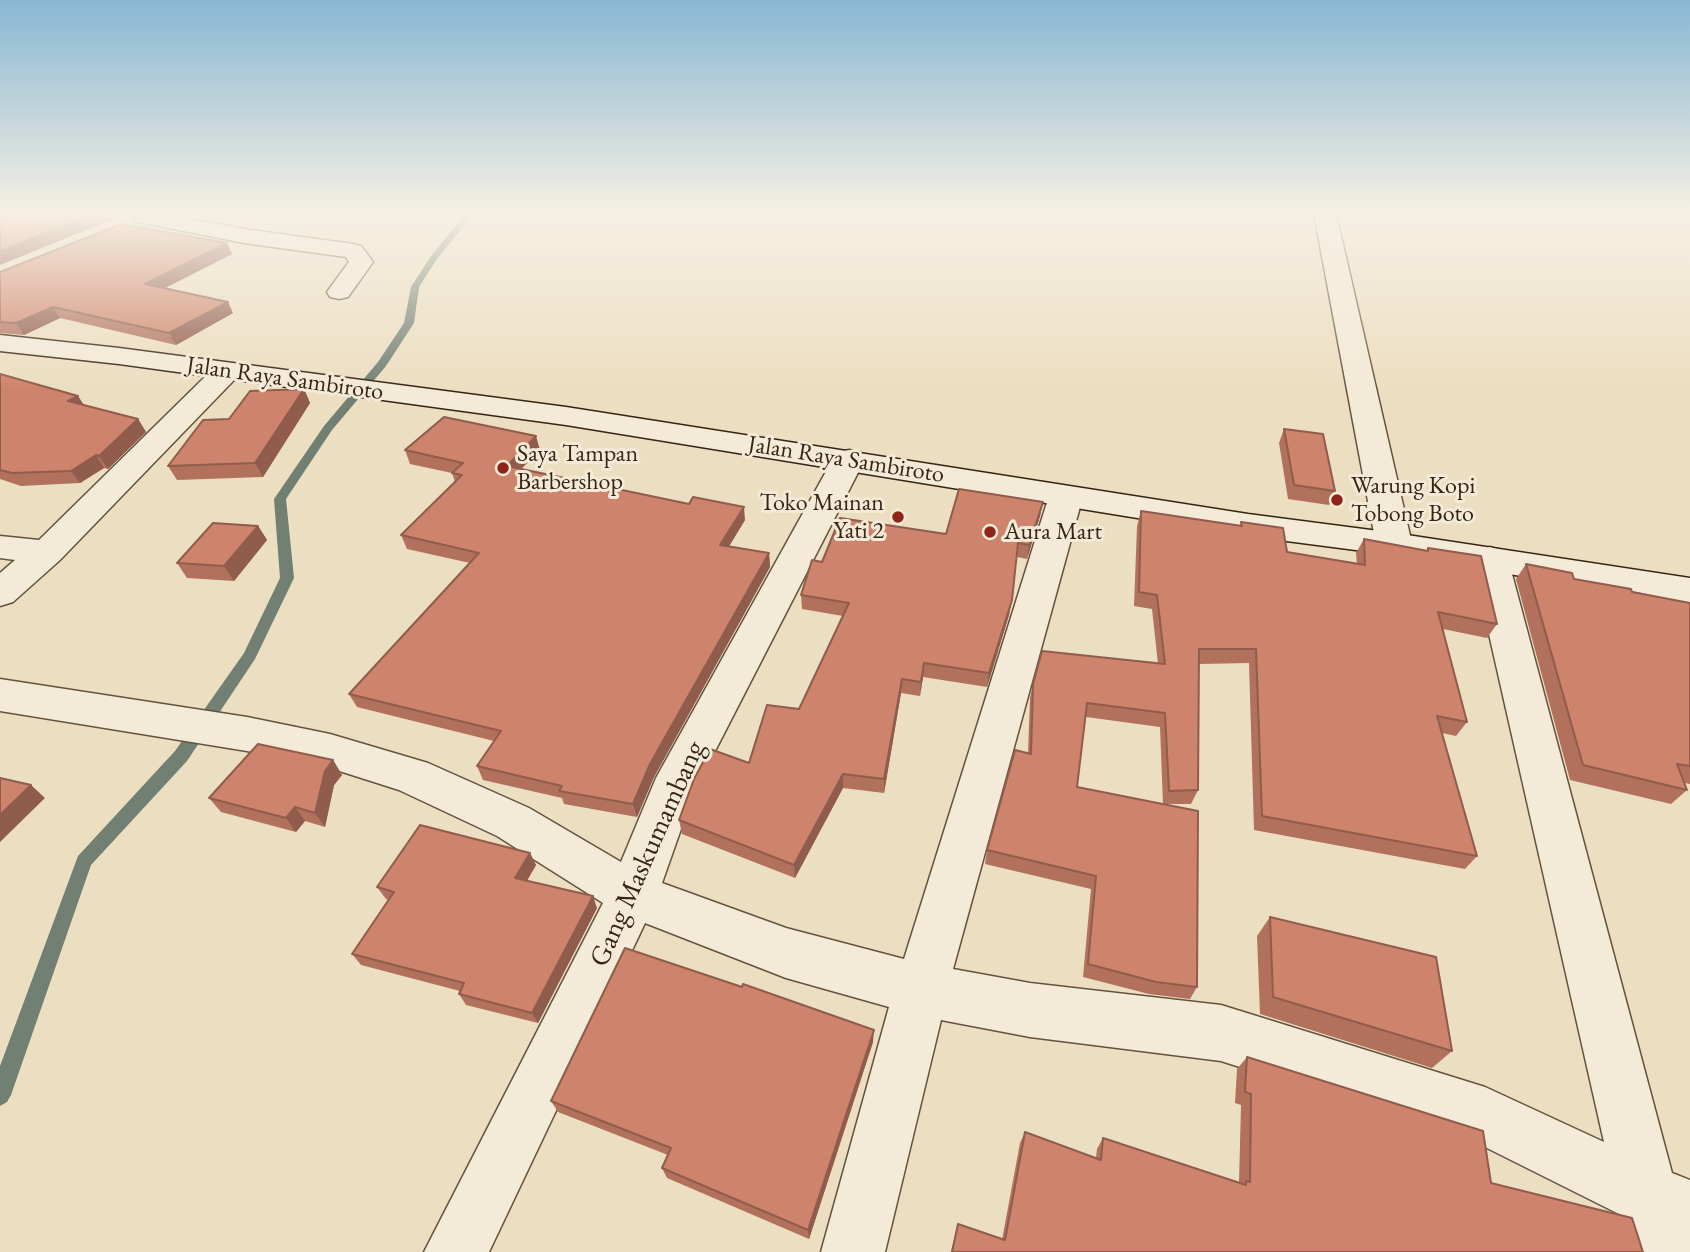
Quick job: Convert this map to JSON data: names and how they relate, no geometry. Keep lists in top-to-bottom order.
{
  "streets": {
    "street": ["Jalan Raya Sambiroto", "Gang Maskumambang"]
  },
  "crossings": [
    ["Jalan Raya Sambiroto", "Gang Maskumambang"]
  ],
  "places": [
    "Saya Tampan Barbershop",
    "Warung Kopi Tobong Boto",
    "Toko Mainan Yati 2",
    "Aura Mart"
  ]
}
